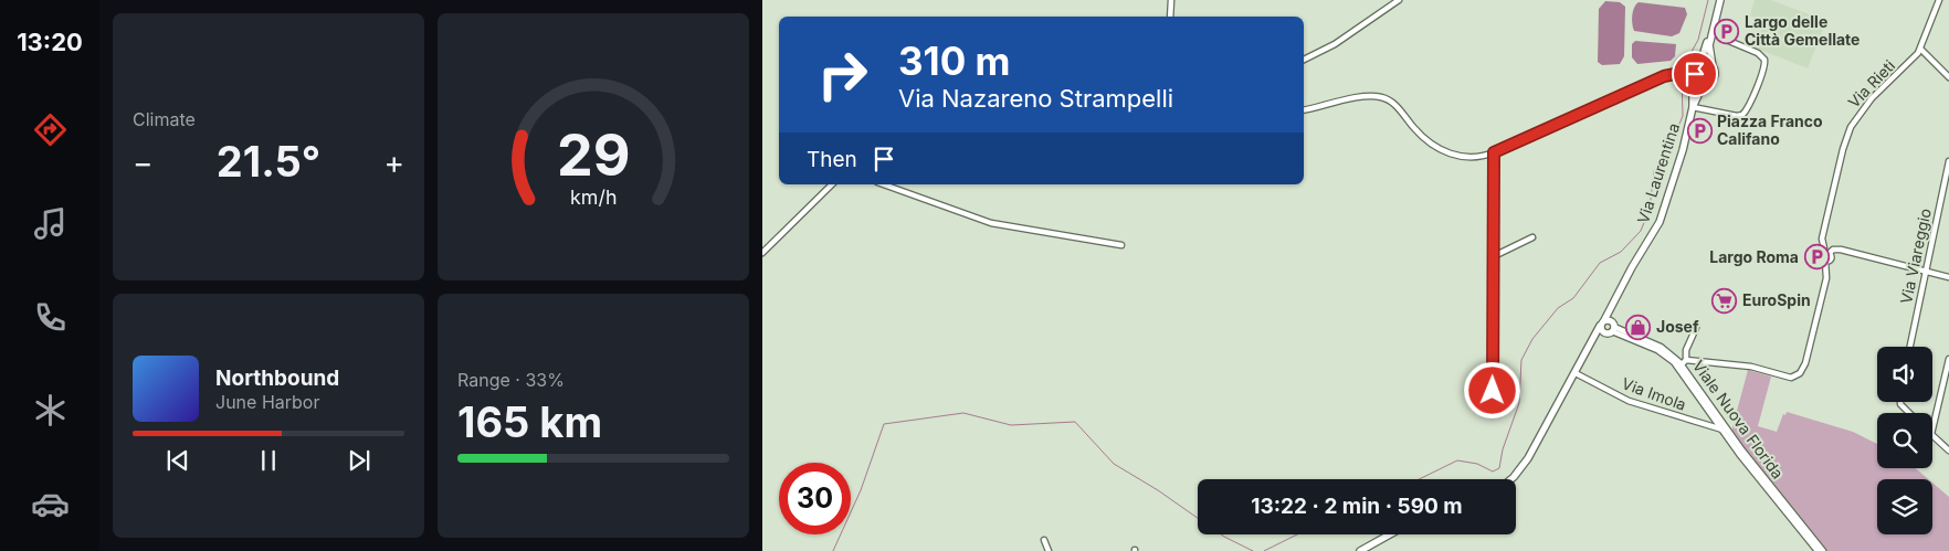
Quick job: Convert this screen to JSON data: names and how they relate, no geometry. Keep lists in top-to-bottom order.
{
  "streets": {
    "main road": ["Via Laurentina"],
    "street": [
      "Via Rieti",
      "Via Viareggio",
      "Via Imola",
      "Viale Nuova Florida"
    ]
  },
  "crossings": [
    ["Via Laurentina", "Via Imola"],
    ["Via Laurentina", "Viale Nuova Florida"],
    ["Via Imola", "Viale Nuova Florida"]
  ],
  "places": {
    "parking": ["Largo delle Città Gemellate", "Piazza Franco Califano", "Largo Roma"],
    "supermarket": ["EuroSpin"],
    "shop": ["Josef"]
  },
  "page": {
    "tabs": "13:20",
    "tile": [
      "Climate",
      ["Range · 33%", "165 km"]
    ],
    "turn": ["310 m", "Via Nazareno Strampelli"],
    "then": "Then",
    "heat": ["−", "21.5°", "+"],
    "song": ["Northbound", "June Harbor"],
    "limit": "30",
    "trip": "13:22 · 2 min · 590 m",
    "gauge": ["29", "km/h"]
  }
}
